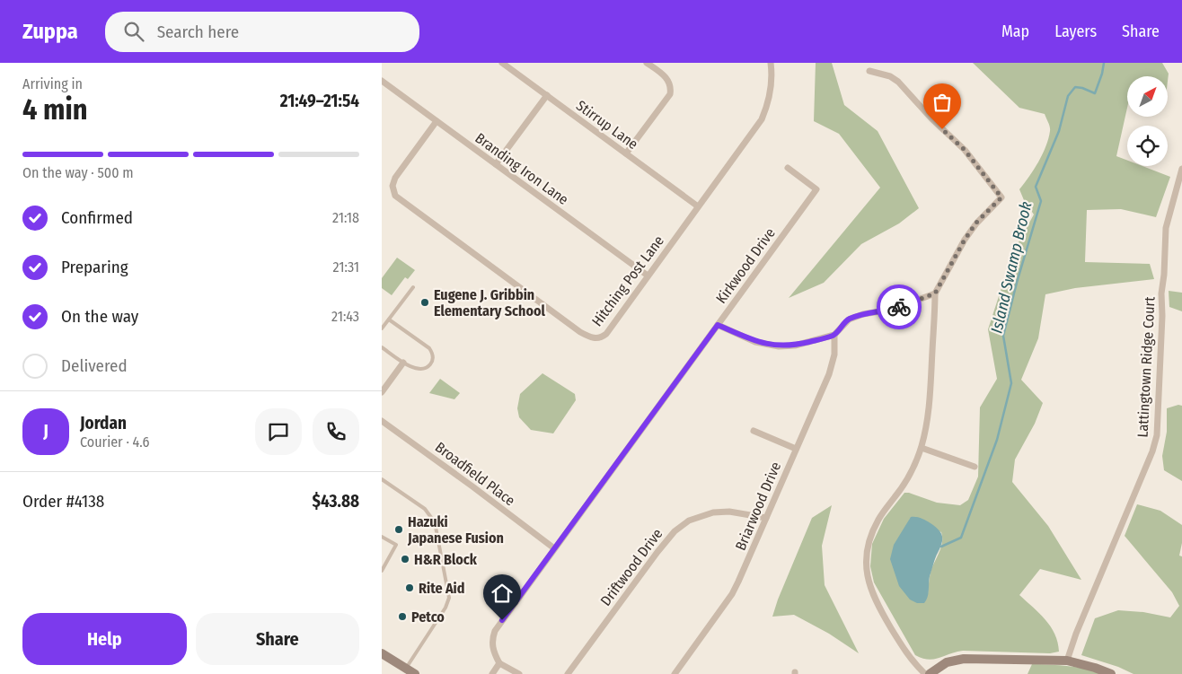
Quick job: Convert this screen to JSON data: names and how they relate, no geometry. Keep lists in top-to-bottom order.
{
  "streets": {
    "street": [
      "Stirrup Lane",
      "Branding Iron Lane",
      "Kirkwood Drive",
      "Hitching Post Lane",
      "Lattingtown Ridge Court",
      "Broadfield Place",
      "Briarwood Drive",
      "Driftwood Drive"
    ]
  },
  "crossings": [
    ["Stirrup Lane", "Hitching Post Lane"],
    ["Branding Iron Lane", "Hitching Post Lane"],
    ["Kirkwood Drive", "Broadfield Place"],
    ["Briarwood Drive", "Driftwood Drive"]
  ],
  "water": ["Island Swamp Brook"],
  "places": [
    "Eugene J. Gribbin Elementary School",
    "Hazuki Japanese Fusion",
    "H&R Block",
    "Rite Aid",
    "Petco"
  ],
  "north": "top right",
  "page": {
    "header": "Zuppa",
    "search": "Search here",
    "nav": ["Map", "Layers", "Share"],
    "heading": ["4 min", "Arriving in", "21:49–21:54"],
    "panel": [
      "Jordan",
      "Courier · 4.6",
      "Order #4138",
      "$43.88"
    ],
    "bar": "On the way · 500 m",
    "list": [
      ["Confirmed", "21:18"],
      ["Preparing", "21:31"],
      ["On the way", "21:43"],
      "Delivered"
    ],
    "round": "J",
    "buttons": ["Help", "Share"]
  }
}
